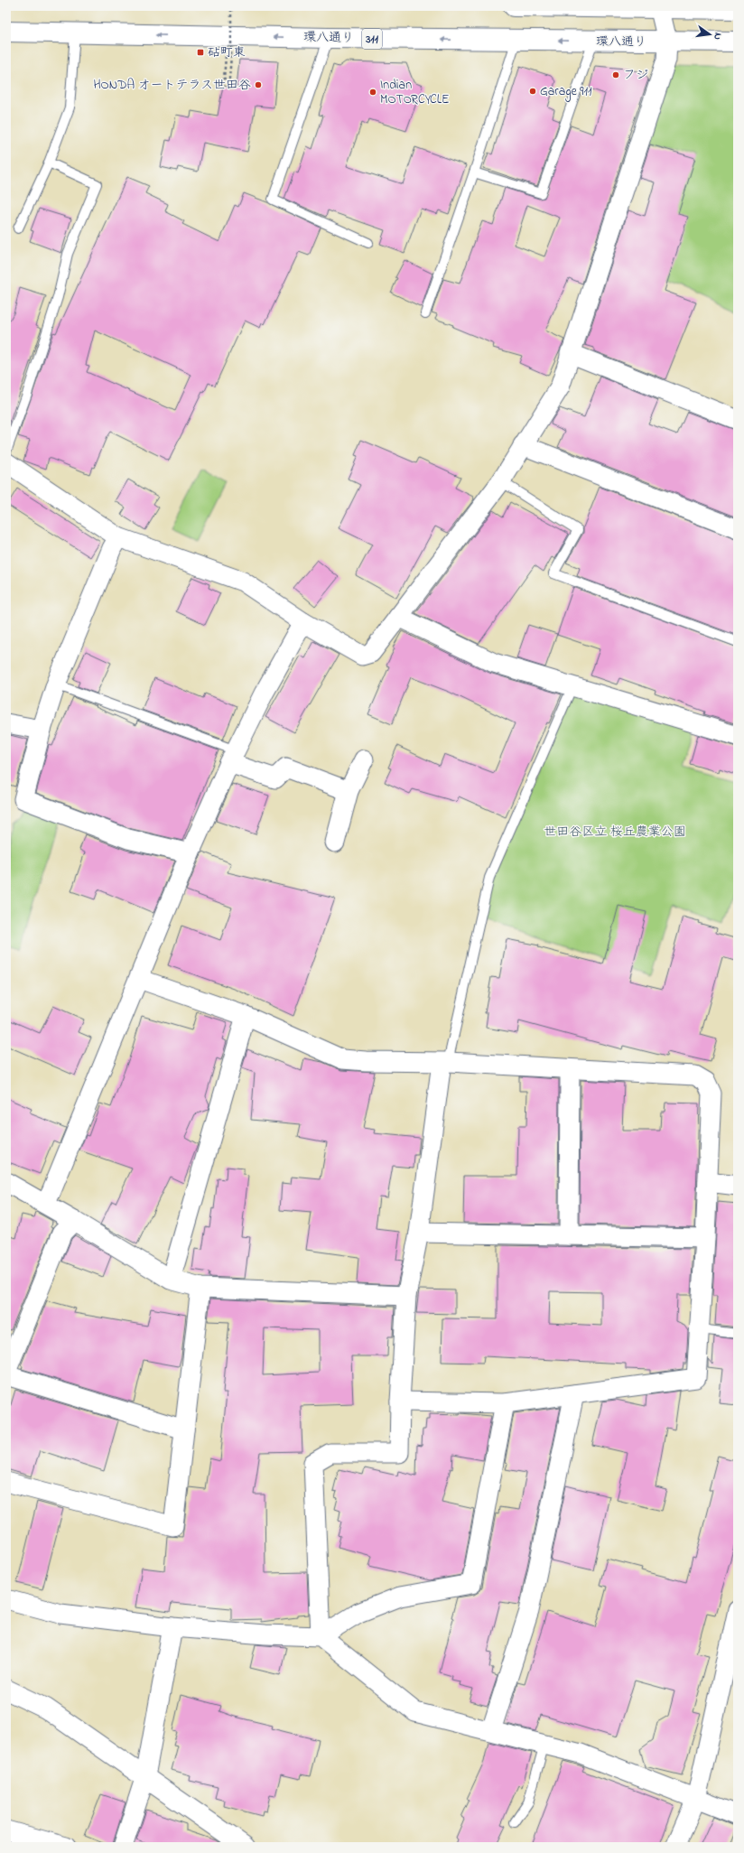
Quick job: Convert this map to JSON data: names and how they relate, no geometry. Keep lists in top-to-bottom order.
{
  "streets": {
    "main road": ["環八通り", "311"]
  },
  "one_way": ["環八通り"],
  "parks": ["世田谷区立 桜丘農業公園"],
  "places": {
    "transit": ["砧町東"],
    "other": [
      "フジ",
      "HONDA オートテラス世田谷",
      "Garage 911",
      "Indian MOTORCYCLE"
    ]
  },
  "north": "right"
}
